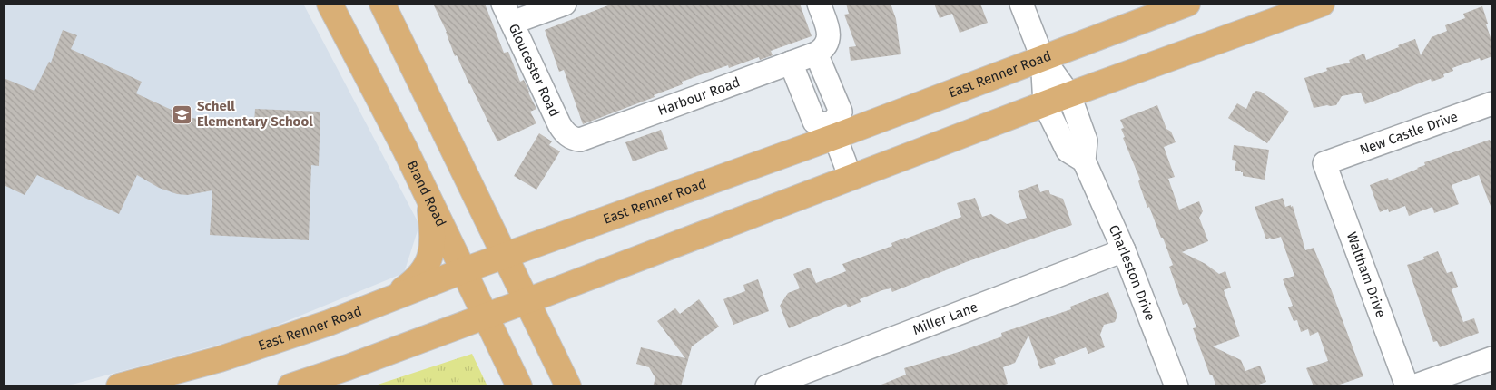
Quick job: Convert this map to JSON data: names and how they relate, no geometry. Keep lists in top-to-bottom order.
{
  "streets": {
    "main road": ["East Renner Road", "Brand Road"],
    "street": [
      "Gloucester Road",
      "Harbour Road",
      "New Castle Drive",
      "Charleston Drive",
      "Waltham Drive",
      "Miller Lane"
    ]
  },
  "crossings": [
    ["Gloucester Road", "Harbour Road"],
    ["East Renner Road", "Brand Road"],
    ["East Renner Road", "Charleston Drive"],
    ["New Castle Drive", "Waltham Drive"],
    ["Charleston Drive", "Miller Lane"]
  ],
  "places": {
    "school or university": ["Schell Elementary School"]
  }
}
